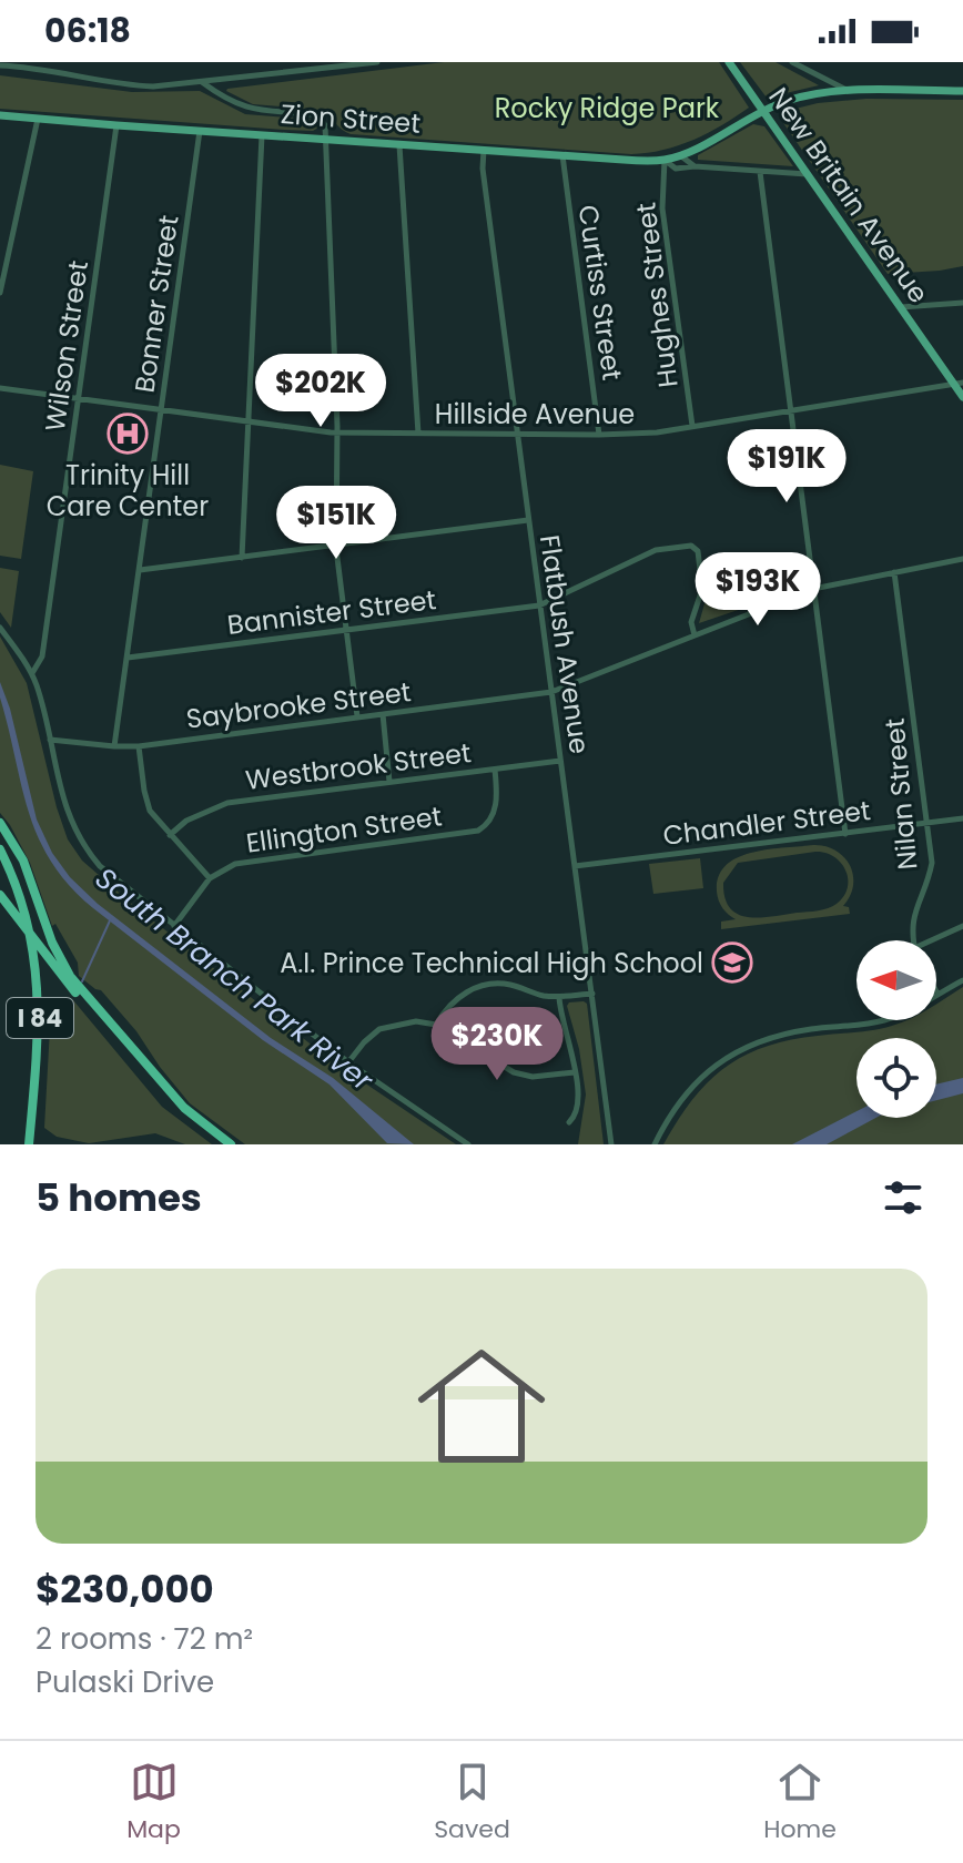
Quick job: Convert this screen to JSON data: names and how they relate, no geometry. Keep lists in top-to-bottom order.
{
  "streets": {
    "highway": ["I 84"],
    "main road": ["Zion Street", "New Britain Avenue"],
    "street": [
      "Curtiss Street",
      "Hughes Street",
      "Bonner Street",
      "Wilson Street",
      "Hillside Avenue",
      "Bannister Street",
      "Flatbush Avenue",
      "Saybrooke Street",
      "Westbrook Street",
      "Nilan Street",
      "Chandler Street",
      "Ellington Street"
    ]
  },
  "crossings": [
    ["Zion Street", "New Britain Avenue"],
    ["Zion Street", "Curtiss Street"],
    ["Zion Street", "Hughes Street"],
    ["Zion Street", "Bonner Street"],
    ["Zion Street", "Wilson Street"],
    ["Zion Street", "Flatbush Avenue"],
    ["New Britain Avenue", "Hillside Avenue"],
    ["Curtiss Street", "Hillside Avenue"],
    ["Hughes Street", "Hillside Avenue"],
    ["Bonner Street", "Hillside Avenue"],
    ["Bonner Street", "Bannister Street"],
    ["Bonner Street", "Saybrooke Street"],
    ["Wilson Street", "Hillside Avenue"],
    ["Hillside Avenue", "Flatbush Avenue"],
    ["Bannister Street", "Flatbush Avenue"],
    ["Bannister Street", "Saybrooke Street"],
    ["Flatbush Avenue", "Saybrooke Street"],
    ["Flatbush Avenue", "Westbrook Street"],
    ["Flatbush Avenue", "Chandler Street"],
    ["Saybrooke Street", "Nilan Street"],
    ["Westbrook Street", "Ellington Street"],
    ["Nilan Street", "Chandler Street"]
  ],
  "water": ["South Branch Park River"],
  "parks": ["Rocky Ridge Park"],
  "places": {
    "hospital": ["Trinity Hill Care Center"],
    "school or university": ["A.I. Prince Technical High School"]
  },
  "north": "left",
  "page": {
    "status": "06:18",
    "price": [
      "$202K",
      "$191K",
      "$151K",
      "$193K",
      "$230K"
    ],
    "heading": "5 homes",
    "list": [
      {
        "name": "$230,000",
        "note": "2 rooms · 72 m² · Pulaski Drive"
      }
    ],
    "tabs": ["Map", "Saved", "Home"]
  }
}
